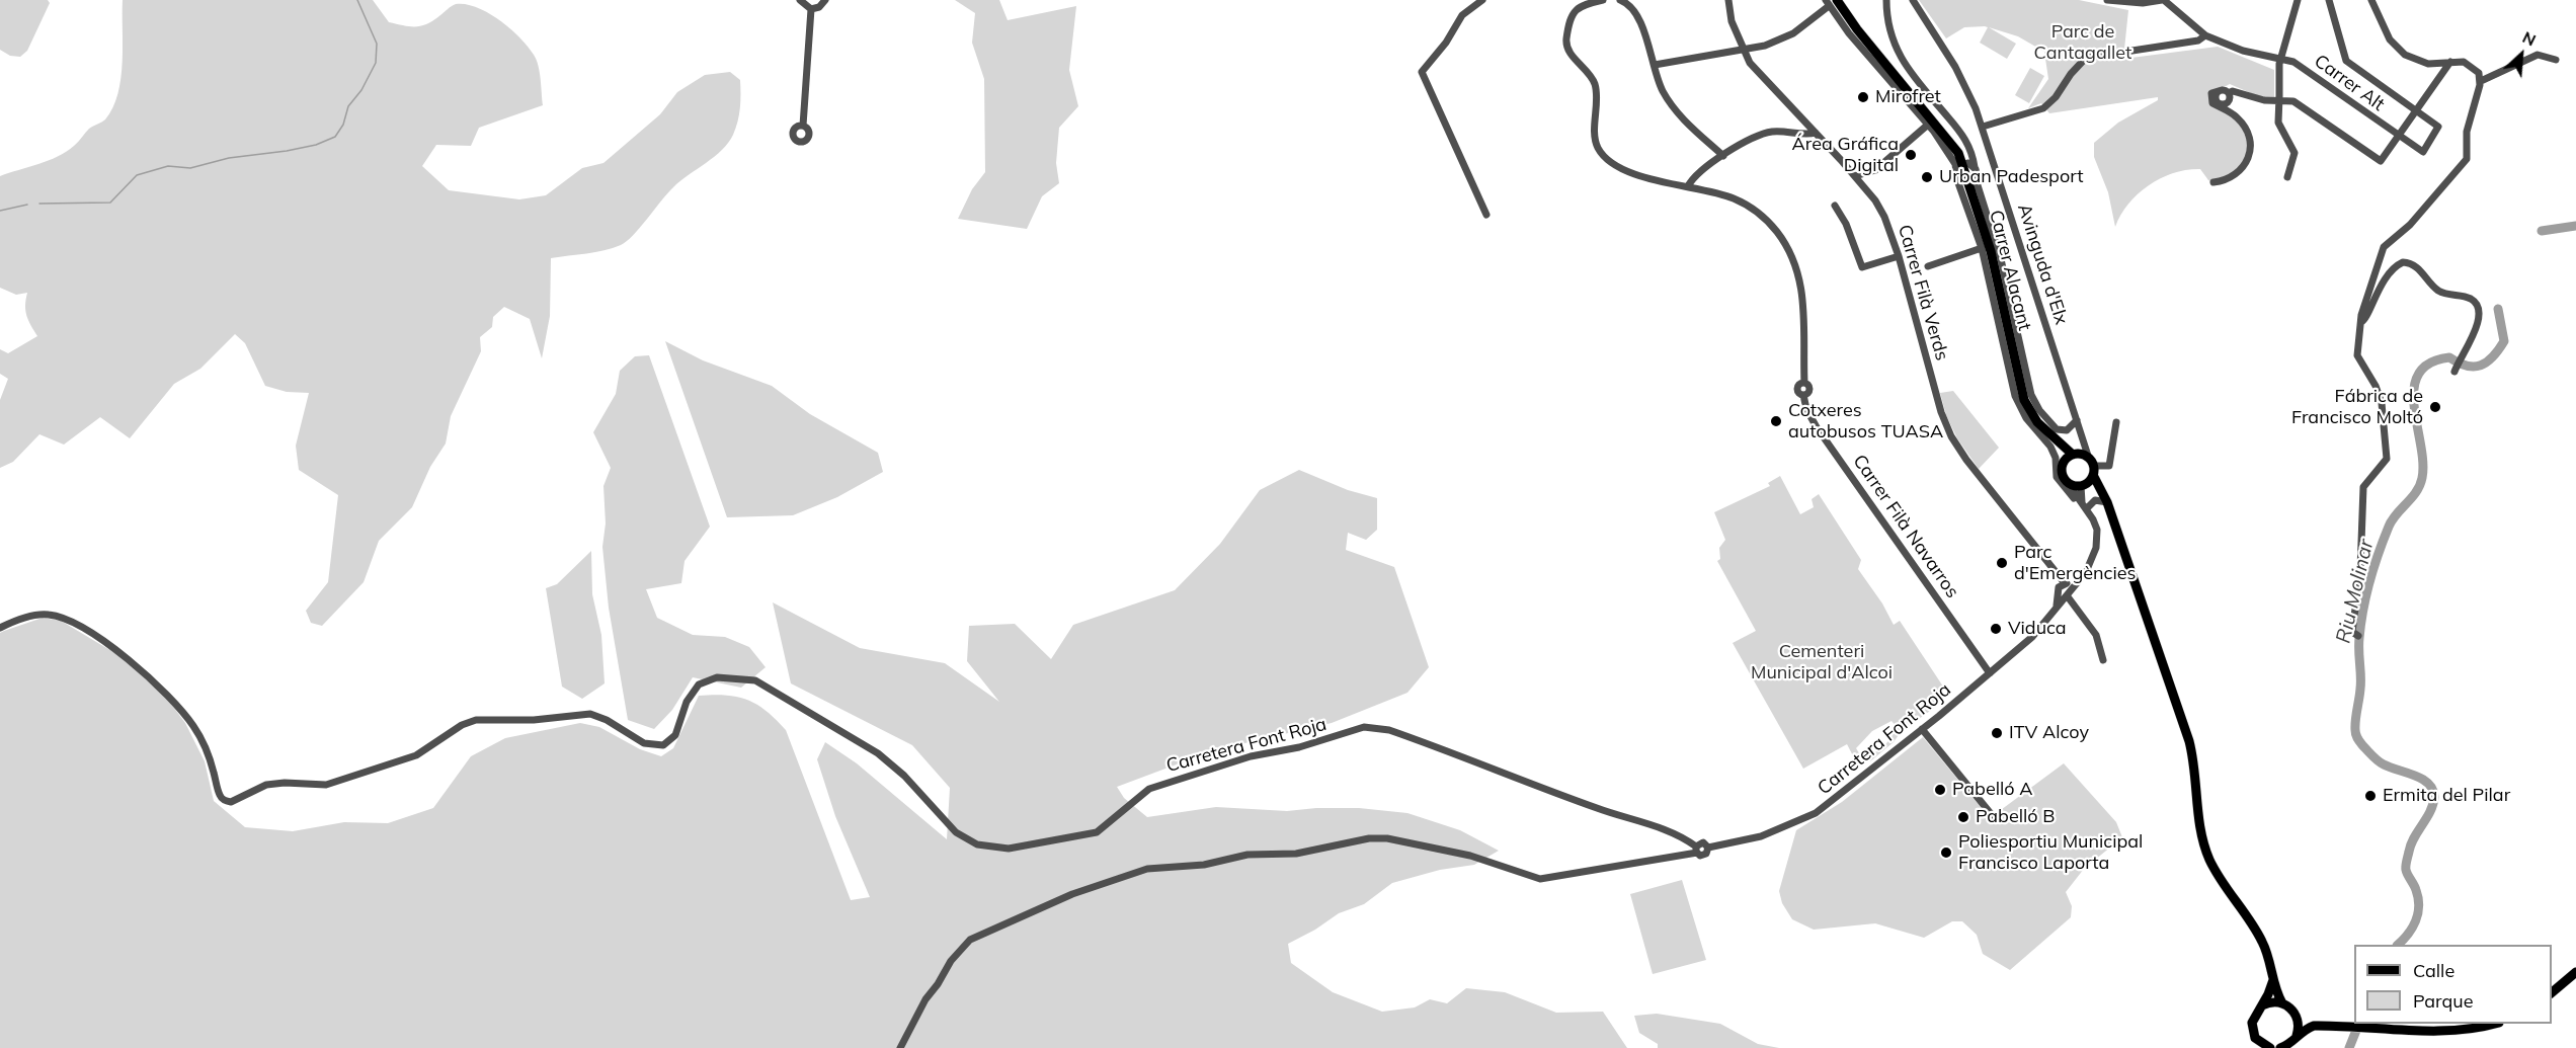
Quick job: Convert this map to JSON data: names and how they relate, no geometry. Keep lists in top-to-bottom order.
{
  "streets": {
    "main road": ["Carrer Alacant"],
    "street": [
      "Carrer Alt",
      "Avinguda d'Elx",
      "Carrer Filà Verds",
      "Carrer Filà Navarros",
      "Carretera Font Roja"
    ]
  },
  "crossings": [
    ["Avinguda d'Elx", "Carrer Alacant"],
    ["Carrer Alacant", "Carrer Filà Verds"],
    ["Carrer Filà Verds", "Carretera Font Roja"],
    ["Carrer Filà Navarros", "Carretera Font Roja"]
  ],
  "water": ["Riu Molinar"],
  "parks": ["Parc de Cantagallet", "Cementeri Municipal d'Alcoi"],
  "places": [
    "Mirofret",
    "Área Gráfica Digital",
    "Urban Padesport",
    "Fábrica de Francisco Moltó",
    "Cotxeres autobusos TUASA",
    "Parc d'Emergències",
    "Viduca",
    "ITV Alcoy",
    "Pabelló A",
    "Ermita del Pilar",
    "Pabelló B",
    "Poliesportiu Municipal Francisco Laporta"
  ],
  "legend": ["Calle", "Parque"],
  "north": "top right"
}
